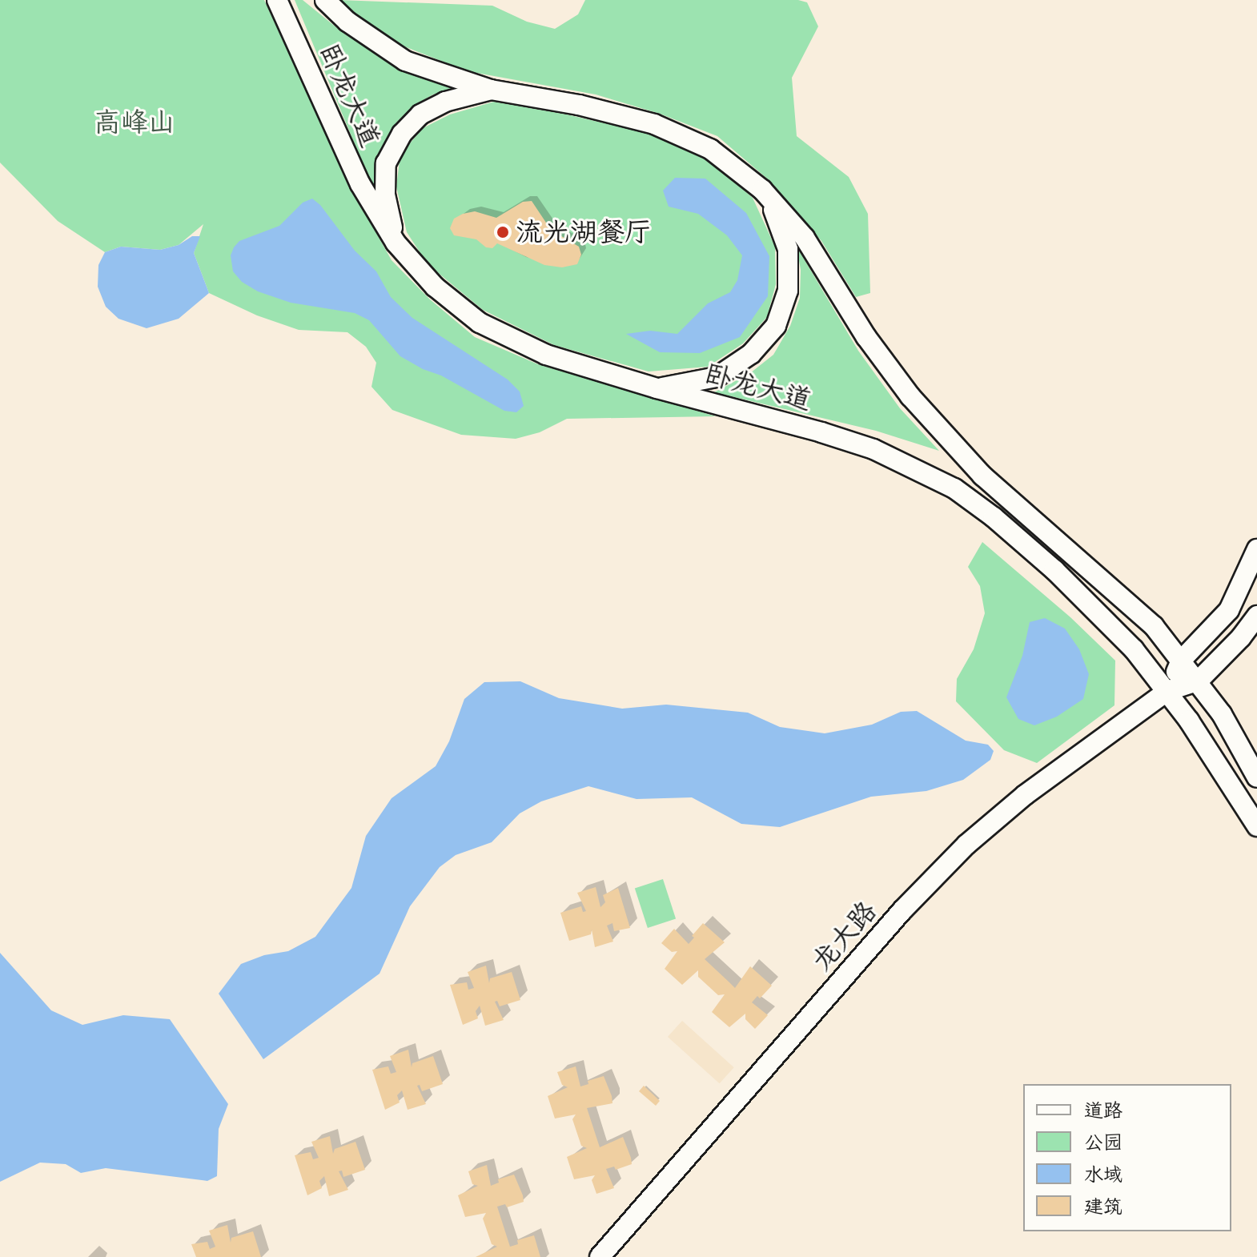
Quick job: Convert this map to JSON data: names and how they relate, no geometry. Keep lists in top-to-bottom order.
{
  "streets": {
    "main road": ["卧龙大道", "龙大路"]
  },
  "crossings": [
    ["卧龙大道", "龙大路"]
  ],
  "parks": ["高峰山"],
  "places": ["流光湖餐厅"],
  "legend": [
    "道路",
    "公园",
    "水域",
    "建筑"
  ]
}
